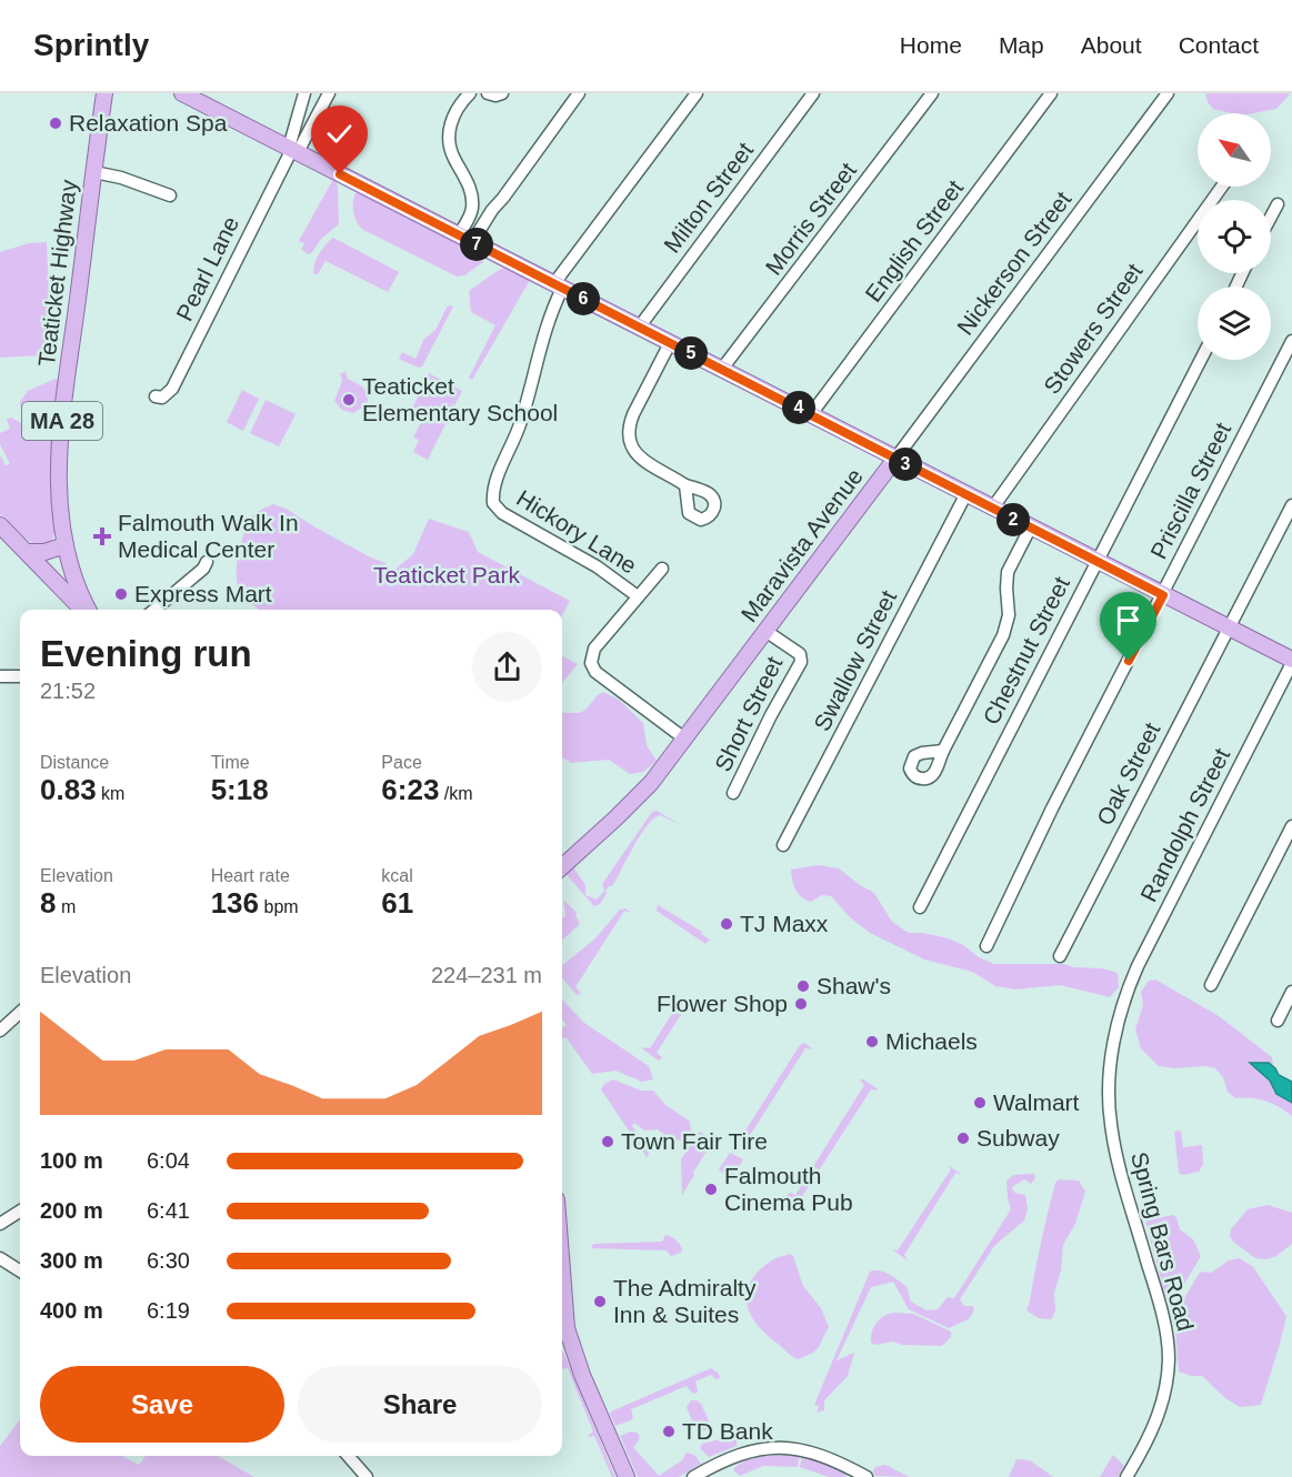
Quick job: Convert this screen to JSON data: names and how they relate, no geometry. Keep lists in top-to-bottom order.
{
  "streets": {
    "main road": ["Teaticket Highway", "MA 28", "Maravista Avenue"],
    "street": [
      "Milton Street",
      "Morris Street",
      "English Street",
      "Nickerson Street",
      "Pearl Lane",
      "Stowers Street",
      "Priscilla Street",
      "Hickory Lane",
      "Chestnut Street",
      "Swallow Street",
      "Short Street",
      "Oak Street",
      "Randolph Street",
      "Spring Bars Road"
    ]
  },
  "crossings": [
    ["Nickerson Street", "Maravista Avenue"],
    ["Stowers Street", "Maravista Avenue"],
    ["Priscilla Street", "Maravista Avenue"],
    ["Maravista Avenue", "Chestnut Street"],
    ["Maravista Avenue", "Swallow Street"],
    ["Maravista Avenue", "Short Street"],
    ["Maravista Avenue", "Oak Street"],
    ["Maravista Avenue", "Randolph Street"],
    ["Randolph Street", "Spring Bars Road"]
  ],
  "parks": ["Teaticket Park"],
  "places": {
    "other": [
      "Relaxation Spa",
      "Teaticket Elementary School",
      "Express Mart",
      "TJ Maxx",
      "Shaw's",
      "Flower Shop",
      "Michaels",
      "Walmart",
      "Subway",
      "Town Fair Tire",
      "Falmouth Cinema Pub",
      "The Admiralty Inn & Suites",
      "TD Bank"
    ],
    "health": ["Falmouth Walk In Medical Center"]
  },
  "north": "top left",
  "page": {
    "header": "Sprintly",
    "nav": [
      "Home",
      "Map",
      "About",
      "Contact"
    ],
    "pins": [
      "7",
      "6",
      "5",
      "4",
      "3",
      "2"
    ],
    "heading": ["Evening run", "21:52"],
    "stats": [
      ["Distance", "0.83 km"],
      ["Time", "5:18"],
      ["Pace", "6:23 /km"],
      ["Elevation", "8 m"],
      ["Heart rate", "136 bpm"],
      ["kcal", "61"]
    ],
    "chart": ["Elevation", "224–231 m"],
    "list": [
      {
        "name": "100 m",
        "note": "6:04"
      },
      {
        "name": "200 m",
        "note": "6:41"
      },
      {
        "name": "300 m",
        "note": "6:30"
      },
      {
        "name": "400 m",
        "note": "6:19"
      }
    ],
    "buttons": ["Save", "Share"]
  }
}
